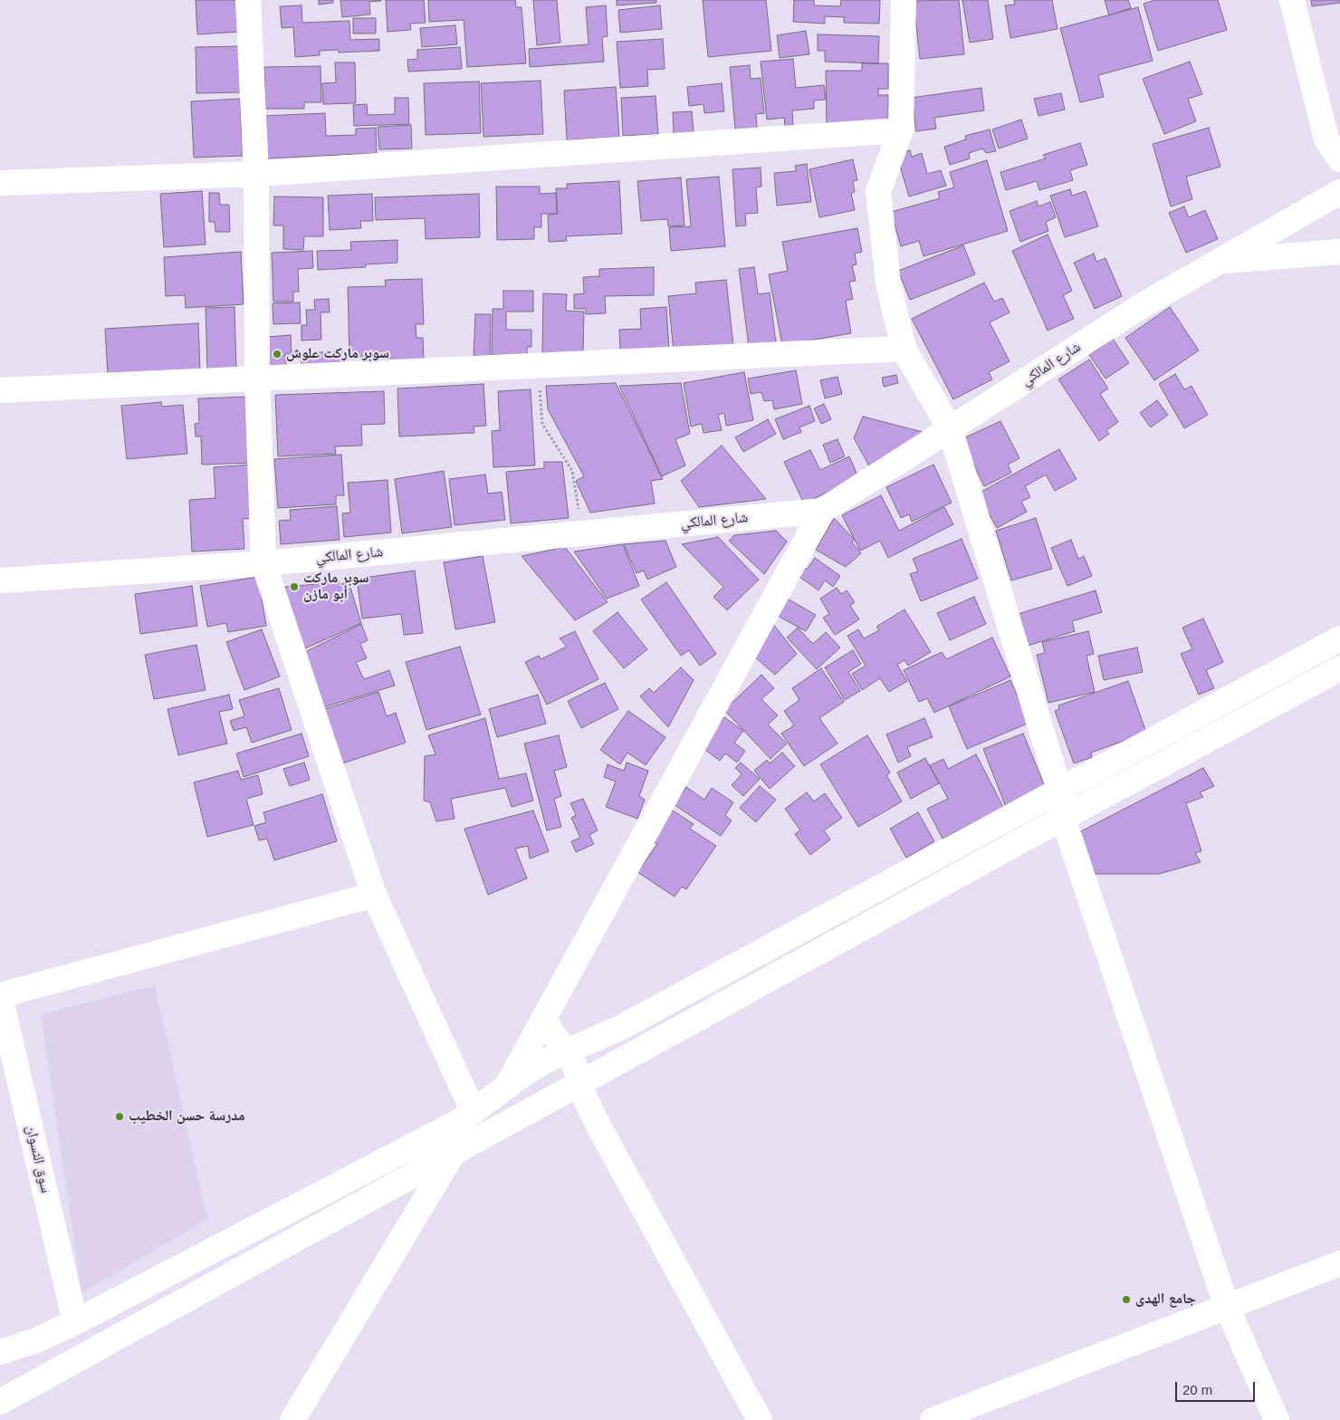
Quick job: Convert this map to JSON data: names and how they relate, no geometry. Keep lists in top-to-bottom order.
{
  "streets": {
    "street": ["شارع المالكي", "سوق النسوان"]
  },
  "places": [
    "سوبر ماركت علوش",
    "سوبر ماركت أبو مازن",
    "مدرسة حسن الخطيب",
    "جامع الهدى"
  ],
  "scale_bar": "20 m"
}
